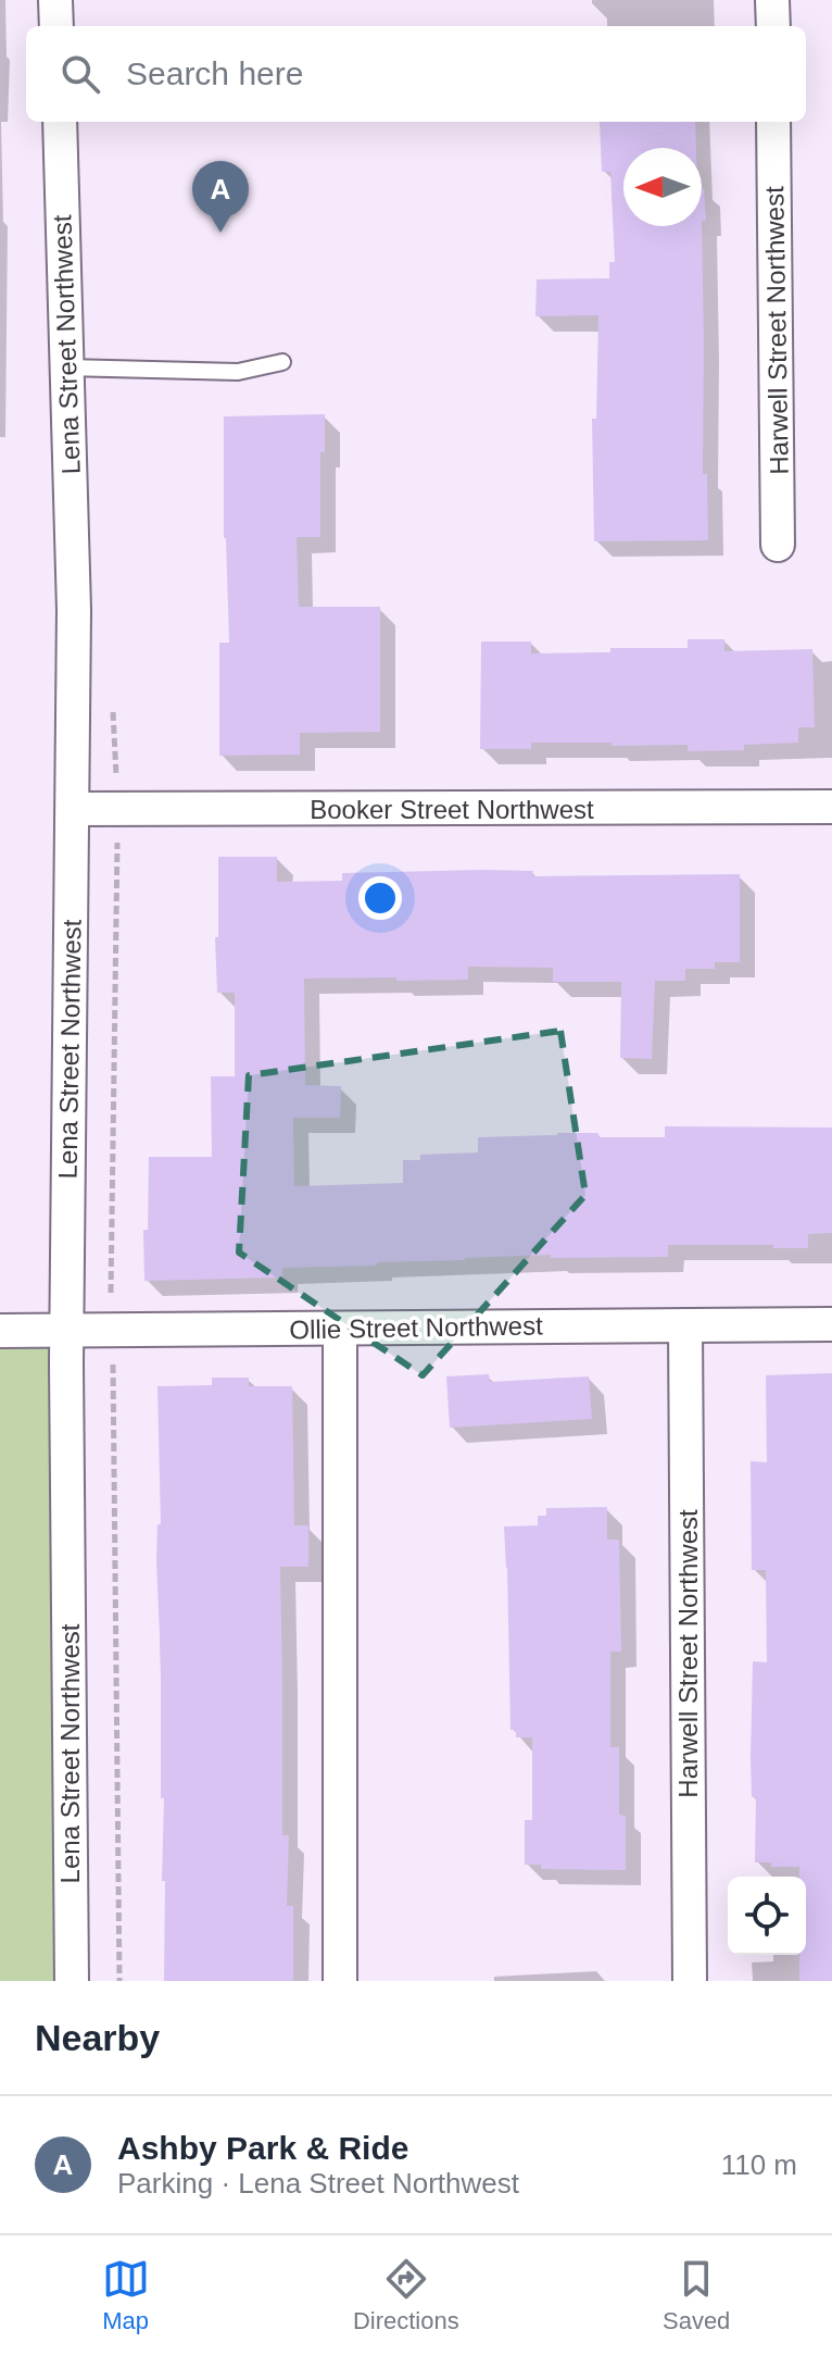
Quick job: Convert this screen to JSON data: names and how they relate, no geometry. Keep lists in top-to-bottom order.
{
  "streets": {
    "street": [
      "Harwell Street Northwest",
      "Lena Street Northwest",
      "Booker Street Northwest",
      "Ollie Street Northwest"
    ]
  },
  "crossings": [
    ["Harwell Street Northwest", "Ollie Street Northwest"],
    ["Lena Street Northwest", "Booker Street Northwest"],
    ["Lena Street Northwest", "Ollie Street Northwest"]
  ],
  "north": "left",
  "page": {
    "search": "Search here",
    "pins": "A",
    "heading": "Nearby",
    "list": [
      {
        "mark": "A",
        "name": "Ashby Park & Ride",
        "note": "Parking · Lena Street Northwest",
        "value": "110 m"
      }
    ],
    "nav": ["Map", "Directions", "Saved"]
  }
}
